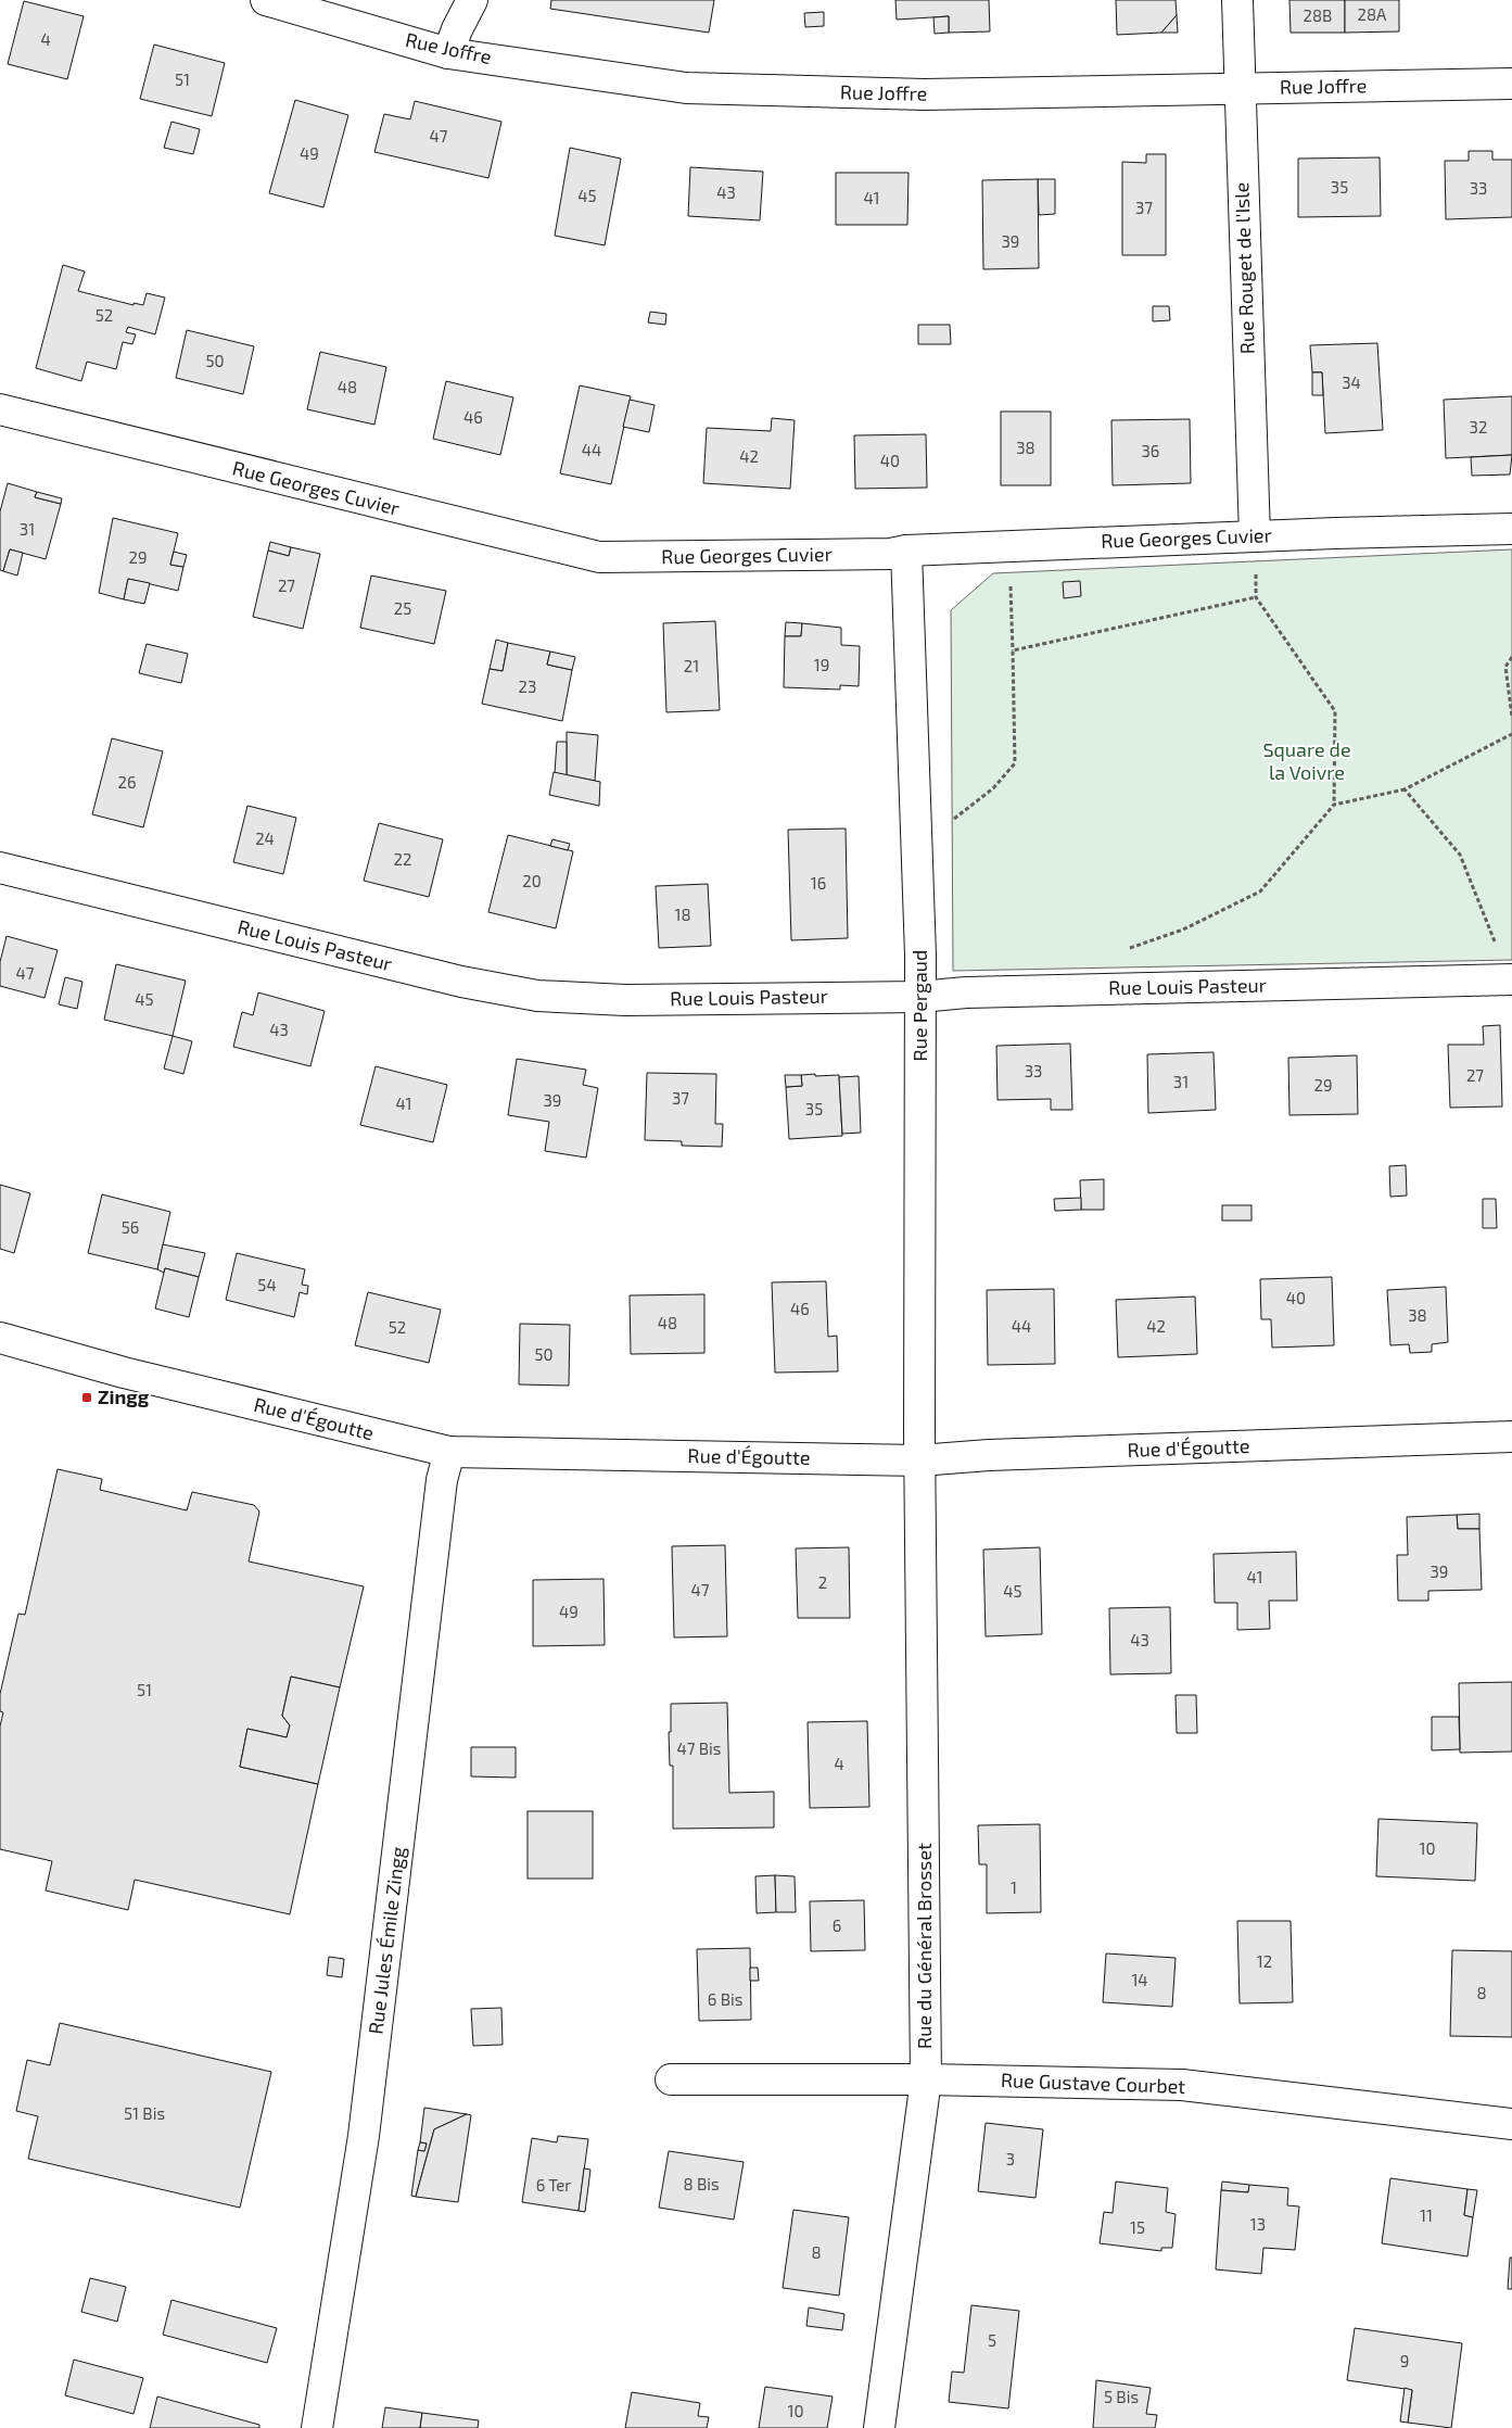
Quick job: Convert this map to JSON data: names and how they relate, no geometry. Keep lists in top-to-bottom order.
{
  "streets": {
    "street": [
      "Rue Joffre",
      "Rue Rouget de l'Isle",
      "Rue Georges Cuvier",
      "Rue Louis Pasteur",
      "Rue Pergaud",
      "Rue d'Égoutte",
      "Rue Jules Émile Zingg",
      "Rue du Général Brosset",
      "Rue Gustave Courbet"
    ]
  },
  "crossings": [
    ["Rue Joffre", "Rue Rouget de l'Isle"],
    ["Rue Rouget de l'Isle", "Rue Georges Cuvier"],
    ["Rue Georges Cuvier", "Rue Pergaud"],
    ["Rue Louis Pasteur", "Rue Pergaud"],
    ["Rue Pergaud", "Rue d'Égoutte"],
    ["Rue Pergaud", "Rue du Général Brosset"],
    ["Rue d'Égoutte", "Rue Jules Émile Zingg"],
    ["Rue d'Égoutte", "Rue du Général Brosset"],
    ["Rue du Général Brosset", "Rue Gustave Courbet"]
  ],
  "parks": ["Square de la Voivre"],
  "places": {
    "transit": ["Zingg"]
  },
  "house_numbers": [
    "28A",
    "28B",
    "4",
    "51",
    "47",
    "49",
    "35",
    "33",
    "43",
    "45",
    "41",
    "37",
    "39",
    "52",
    "50",
    "34",
    "48",
    "46",
    "32",
    "38",
    "44",
    "36",
    "42",
    "40",
    "31",
    "29",
    "27",
    "25",
    "19",
    "21",
    "23",
    "26",
    "24",
    "22",
    "20",
    "16",
    "18",
    "47",
    "45",
    "43",
    "33",
    "27",
    "31",
    "29",
    "37",
    "39",
    "41",
    "35",
    "56",
    "54",
    "40",
    "46",
    "38",
    "48",
    "44",
    "42",
    "52",
    "50",
    "39",
    "41",
    "2",
    "47",
    "45",
    "49",
    "43",
    "51",
    "47 Bis",
    "4",
    "10",
    "1",
    "6",
    "12",
    "14",
    "8",
    "6 Bis",
    "51 Bis",
    "3",
    "8 Bis",
    "6 Ter",
    "11",
    "13",
    "15",
    "8",
    "5",
    "9",
    "5 Bis",
    "10"
  ]
}
